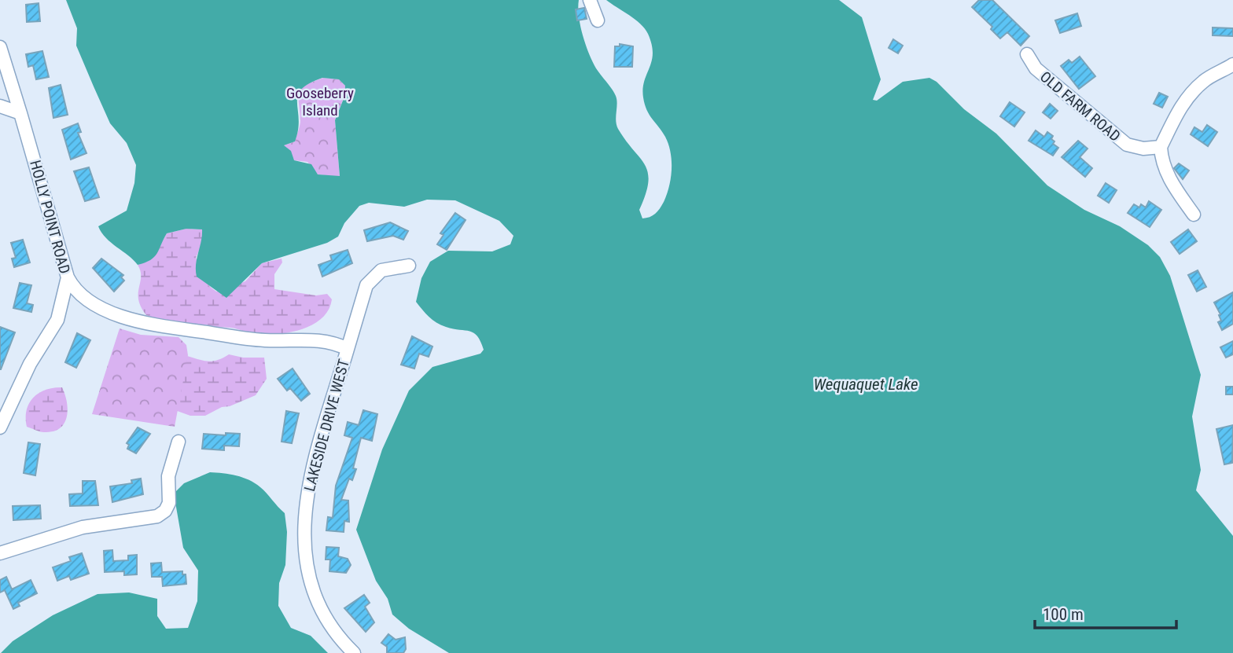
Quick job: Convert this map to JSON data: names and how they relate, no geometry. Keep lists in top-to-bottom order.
{
  "streets": {
    "street": ["OLD FARM ROAD", "HOLLY POINT ROAD", "LAKESIDE DRIVE WEST"]
  },
  "crossings": [
    ["HOLLY POINT ROAD", "LAKESIDE DRIVE WEST"]
  ],
  "water": ["Wequaquet Lake"],
  "parks": ["Gooseberry Island"],
  "scale_bar": "100 m"
}
